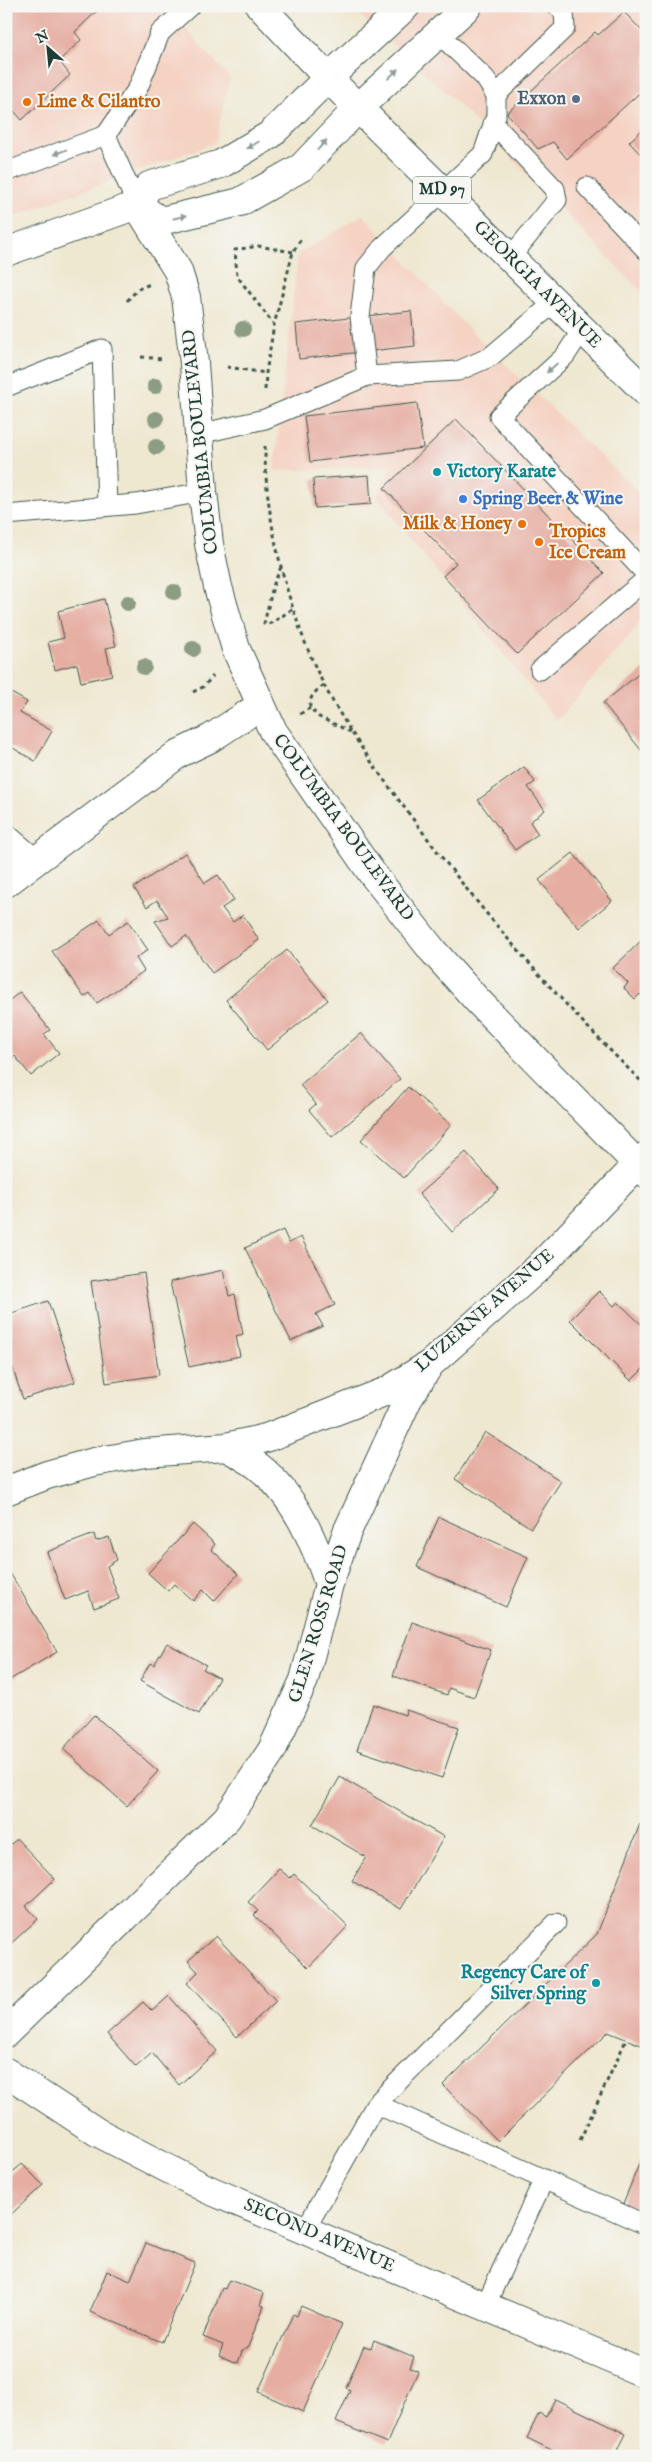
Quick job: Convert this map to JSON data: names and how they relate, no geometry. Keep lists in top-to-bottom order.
{
  "streets": {
    "street": [
      "MD 97",
      "GEORGIA AVENUE",
      "COLUMBIA BOULEVARD",
      "LUZERNE AVENUE",
      "GLEN ROSS ROAD",
      "SECOND AVENUE"
    ]
  },
  "crossings": [
    ["COLUMBIA BOULEVARD", "LUZERNE AVENUE"],
    ["LUZERNE AVENUE", "GLEN ROSS ROAD"]
  ],
  "places": [
    "Exxon",
    "Lime & Cilantro",
    "Victory Karate",
    "Spring Beer & Wine",
    "Milk & Honey",
    "Tropics Ice Cream",
    "Regency Care of Silver Spring"
  ],
  "north": "top left"
}
